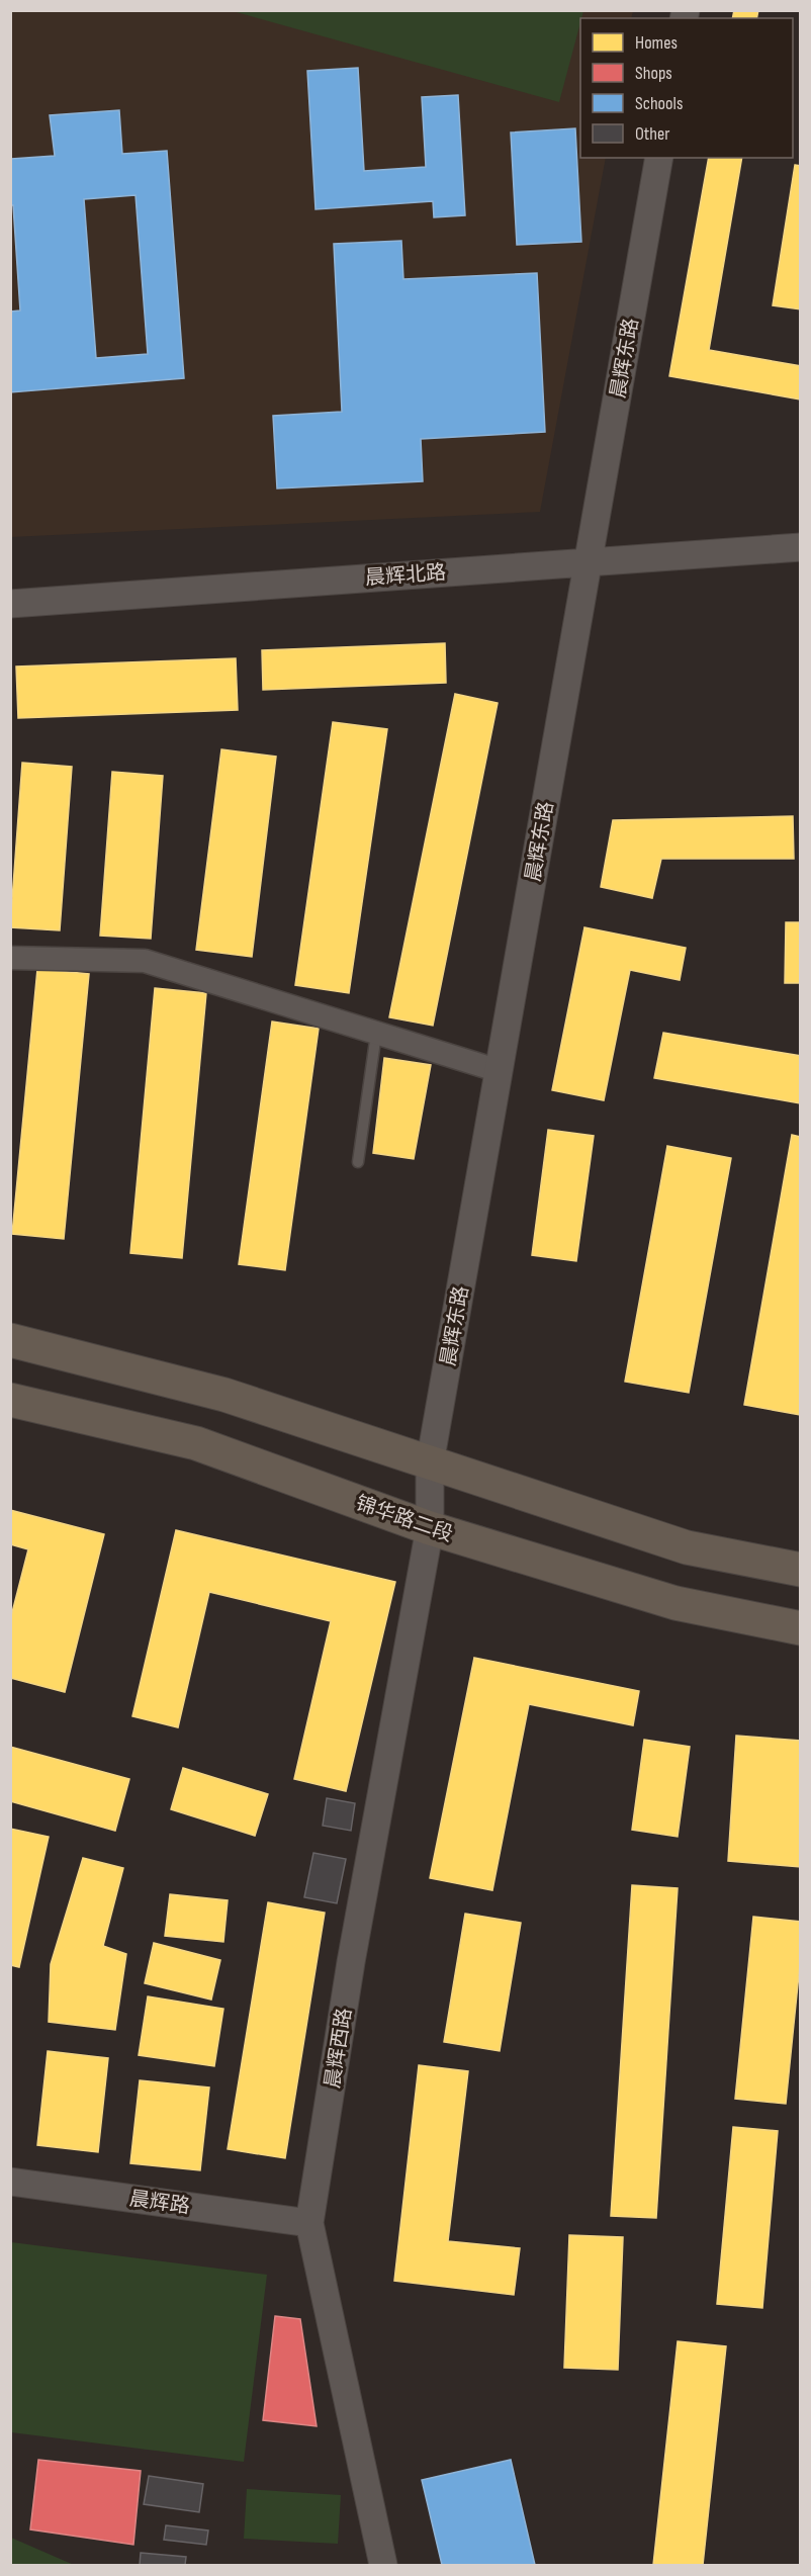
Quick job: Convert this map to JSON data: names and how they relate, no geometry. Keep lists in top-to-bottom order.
{
  "streets": {
    "main road": ["锦华路二段"],
    "street": [
      "晨辉东路",
      "晨辉北路",
      "晨辉西路",
      "晨辉路"
    ]
  },
  "crossings": [
    ["晨辉东路", "晨辉北路"],
    ["晨辉东路", "锦华路二段"],
    ["晨辉东路", "晨辉西路"],
    ["锦华路二段", "晨辉西路"],
    ["晨辉西路", "晨辉路"]
  ],
  "legend": [
    "Homes",
    "Shops",
    "Schools",
    "Other"
  ]
}
